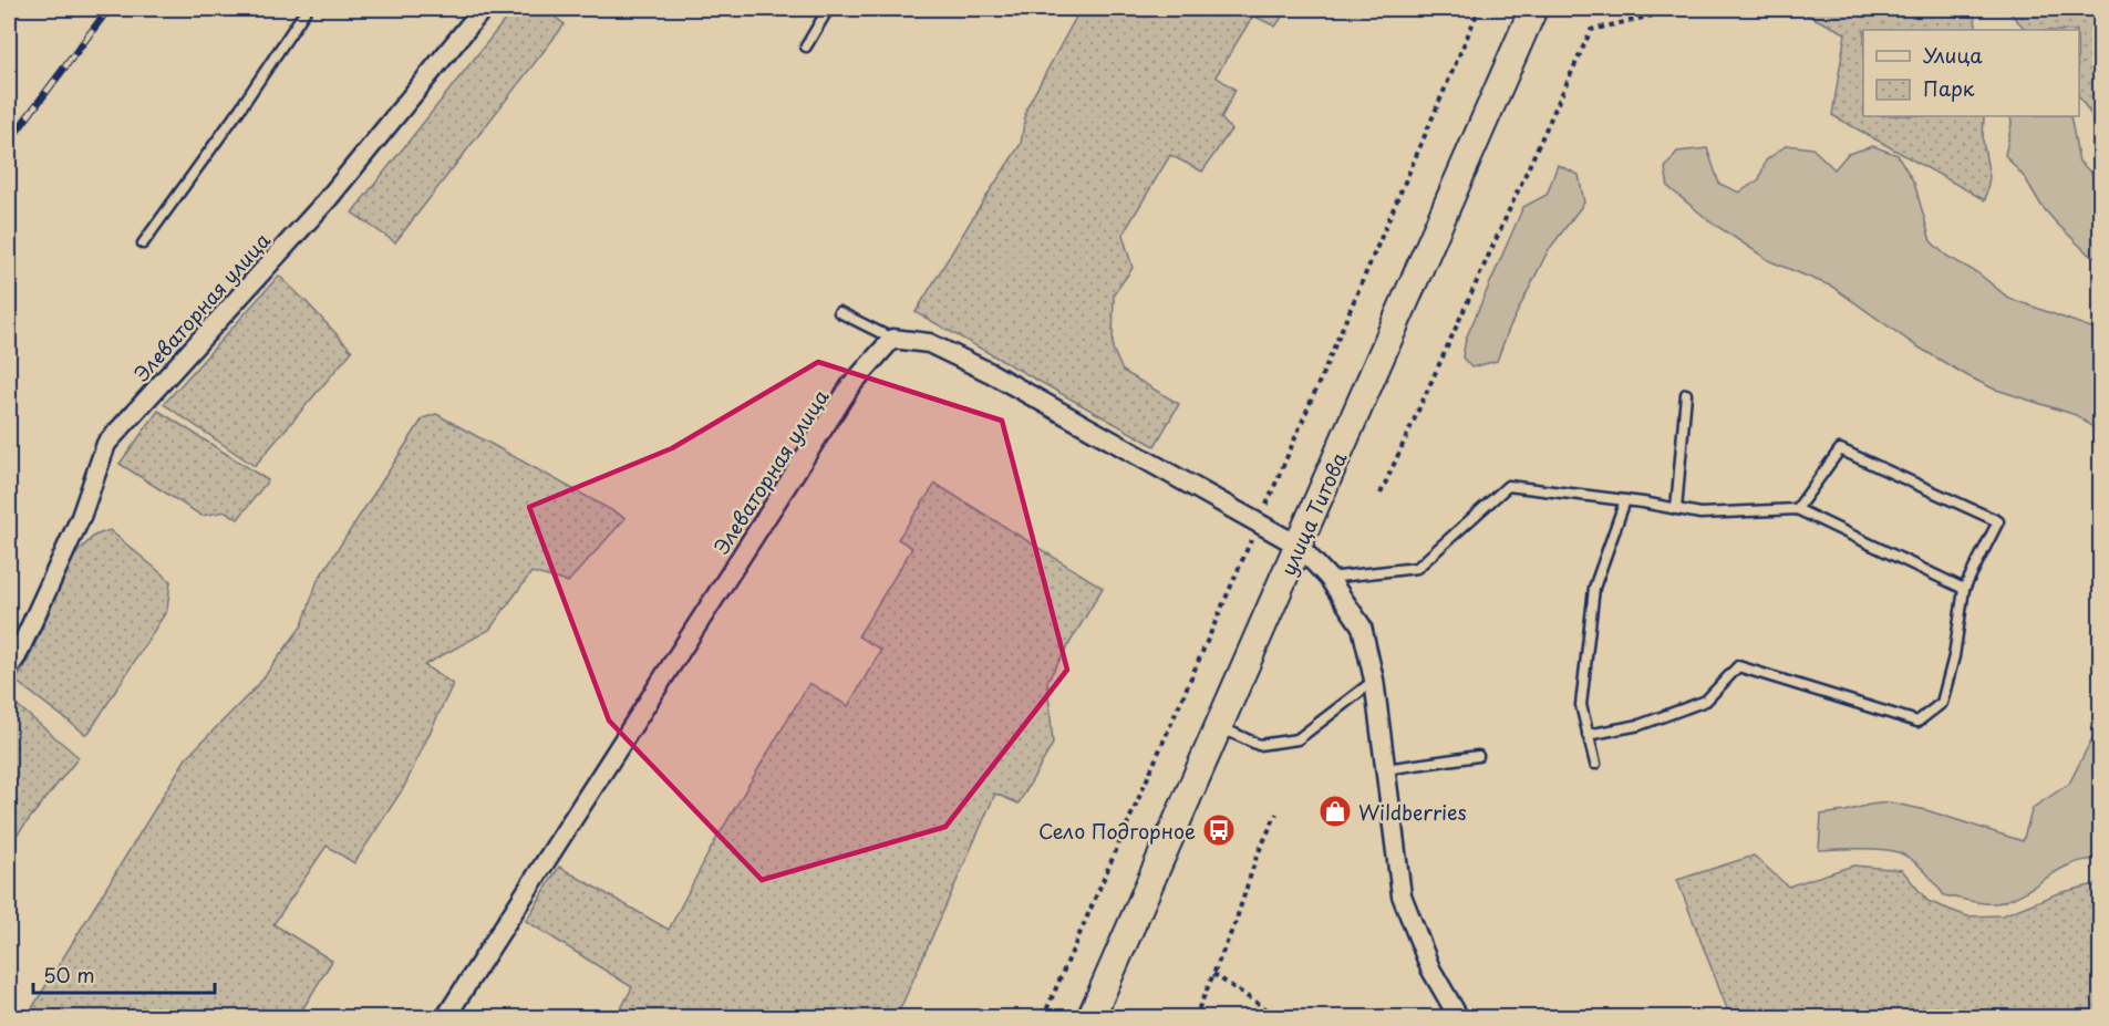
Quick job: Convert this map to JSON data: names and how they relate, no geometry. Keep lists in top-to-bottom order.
{
  "streets": {
    "main road": ["улица Титова"],
    "street": ["Элеваторная улица"]
  },
  "places": {
    "shop": ["Wildberries"],
    "bus stop": ["Село Подгорное"]
  },
  "legend": ["Улица", "Парк"],
  "scale_bar": "50 m"
}
